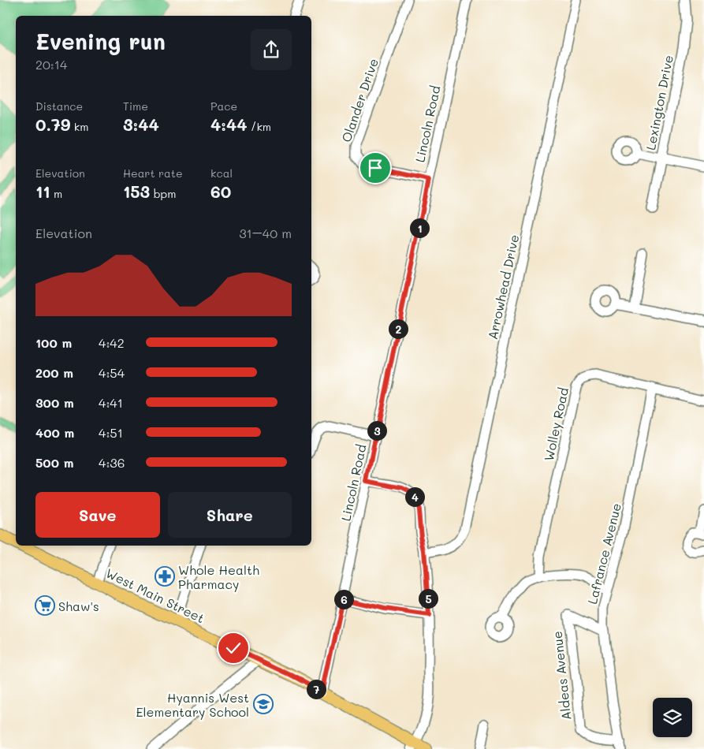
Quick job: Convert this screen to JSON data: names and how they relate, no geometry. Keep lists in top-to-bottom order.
{
  "streets": {
    "main road": ["West Main Street"],
    "street": [
      "Olander Drive",
      "Lexington Drive",
      "Lincoln Road",
      "Arrowhead Drive",
      "Wolley Road",
      "Lafrance Avenue",
      "Aldeas Avenue"
    ]
  },
  "crossings": [
    ["Olander Drive", "Lincoln Road"],
    ["Lincoln Road", "West Main Street"],
    ["Wolley Road", "Lafrance Avenue"],
    ["Lafrance Avenue", "Aldeas Avenue"]
  ],
  "places": {
    "pharmacy": ["Whole Health Pharmacy"],
    "supermarket": ["Shaw's"],
    "school or university": ["Hyannis West Elementary School"]
  },
  "page": {
    "heading": ["Evening run", "20:14"],
    "stats": [
      ["Distance", "0.79 km"],
      ["Time", "3:44"],
      ["Pace", "4:44 /km"],
      ["Elevation", "11 m"],
      ["Heart rate", "153 bpm"],
      ["kcal", "60"]
    ],
    "chart": ["Elevation", "31–40 m"],
    "pins": [
      "1",
      "2",
      "3",
      "4",
      "5",
      "6",
      "7"
    ],
    "list": [
      {
        "name": "100 m",
        "note": "4:42"
      },
      {
        "name": "200 m",
        "note": "4:54"
      },
      {
        "name": "300 m",
        "note": "4:41"
      },
      {
        "name": "400 m",
        "note": "4:51"
      },
      {
        "name": "500 m",
        "note": "4:36"
      }
    ],
    "buttons": ["Save", "Share"]
  }
}
